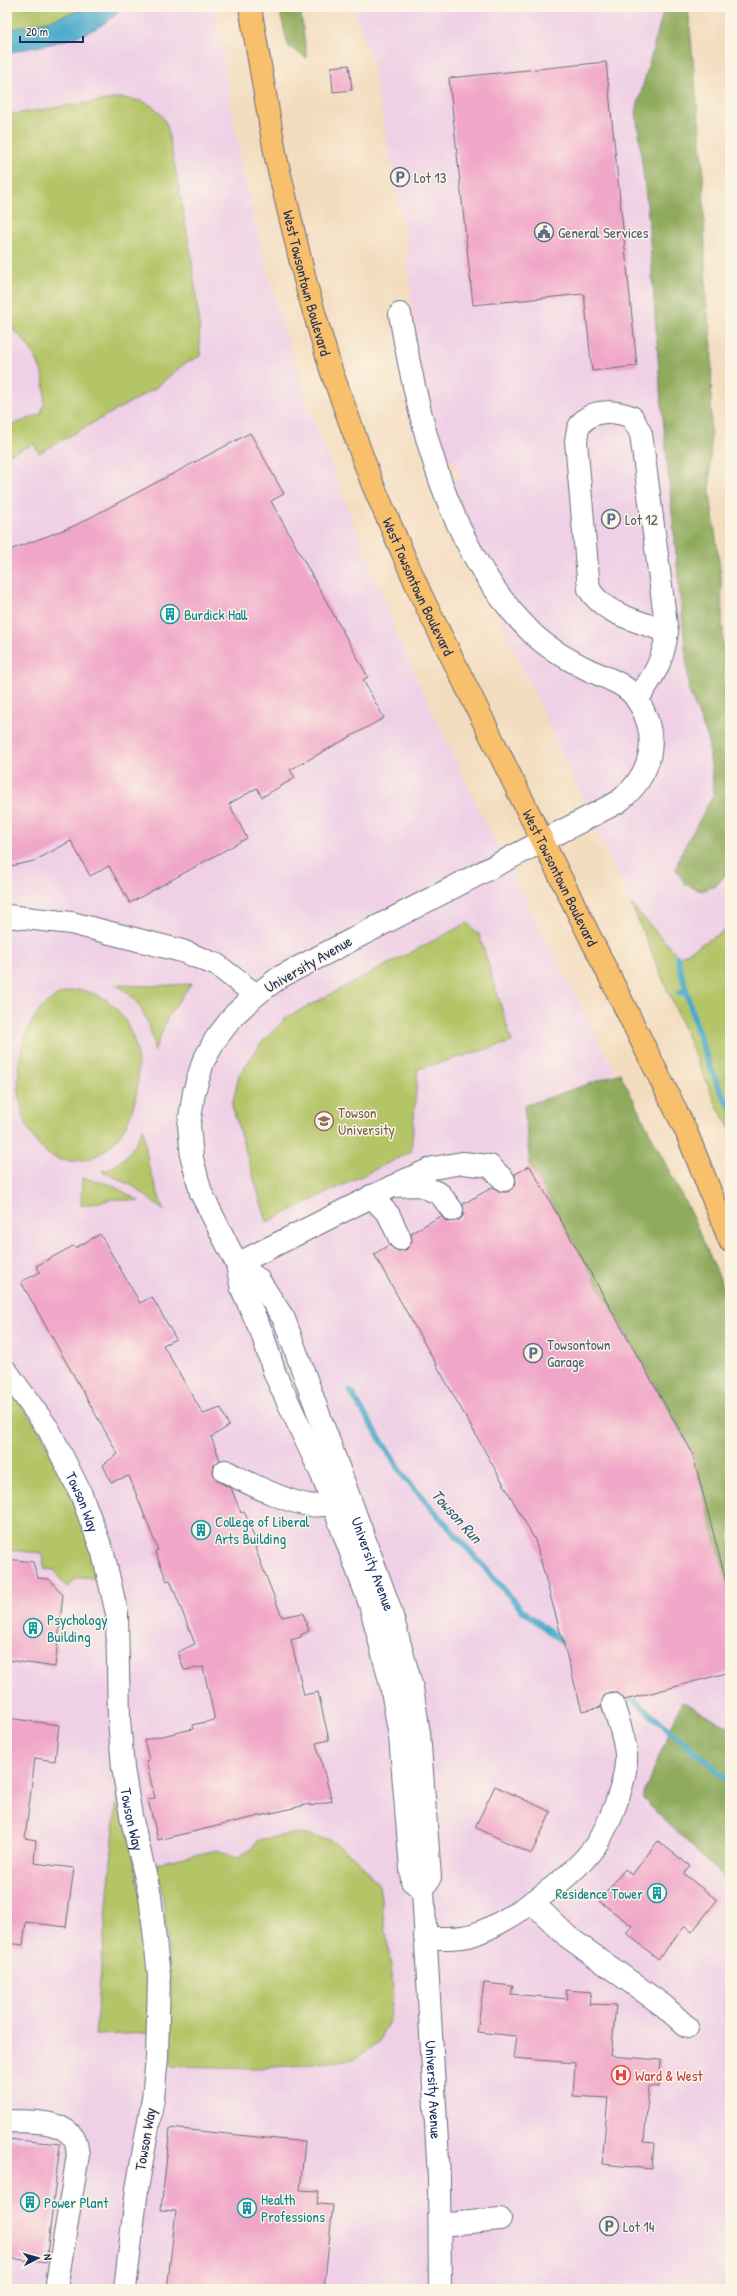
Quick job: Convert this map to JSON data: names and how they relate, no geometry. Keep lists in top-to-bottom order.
{
  "streets": {
    "main road": ["West Towsontown Boulevard"],
    "street": ["University Avenue", "Towson Way"]
  },
  "crossings": [
    ["West Towsontown Boulevard", "University Avenue"]
  ],
  "water": ["Towson Run"],
  "places": {
    "parking": [
      "Lot 13",
      "Lot 12",
      "Towsontown Garage",
      "Lot 14"
    ],
    "public building": ["General Services"],
    "building": [
      "Burdick Hall",
      "College of Liberal Arts Building",
      "Psychology Building",
      "Residence Tower",
      "Power Plant",
      "Health Professions"
    ],
    "school or university": ["Towson University"],
    "hospital": ["Ward & West"]
  },
  "scale_bar": "20 m",
  "north": "right"
}
